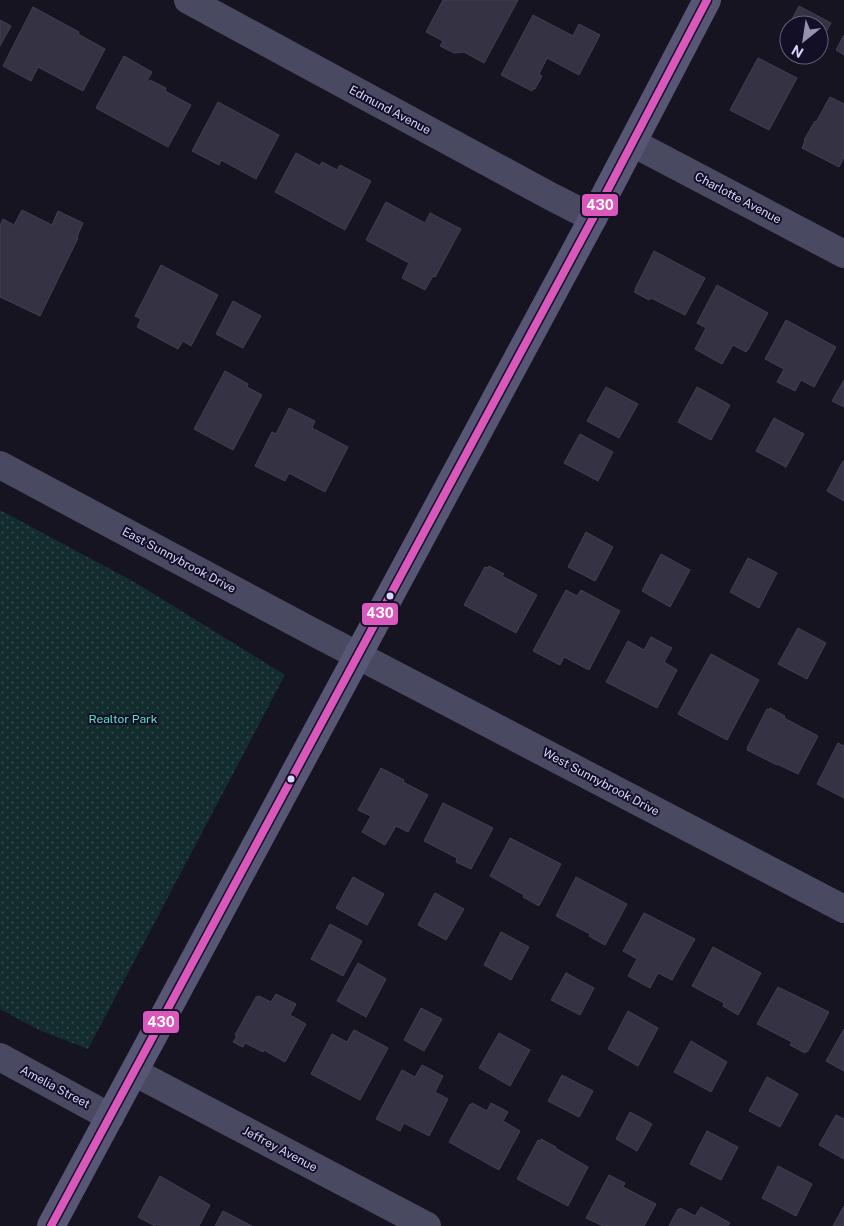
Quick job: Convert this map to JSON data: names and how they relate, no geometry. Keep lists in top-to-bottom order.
{
  "streets": {
    "street": [
      "Edmund Avenue",
      "Charlotte Avenue",
      "East Sunnybrook Drive",
      "West Sunnybrook Drive",
      "Amelia Street",
      "Jeffrey Avenue"
    ]
  },
  "crossings": [
    ["East Sunnybrook Drive", "West Sunnybrook Drive"]
  ],
  "parks": ["Realtor Park"],
  "lines": ["transit line 430"],
  "north": "bottom left"
}
